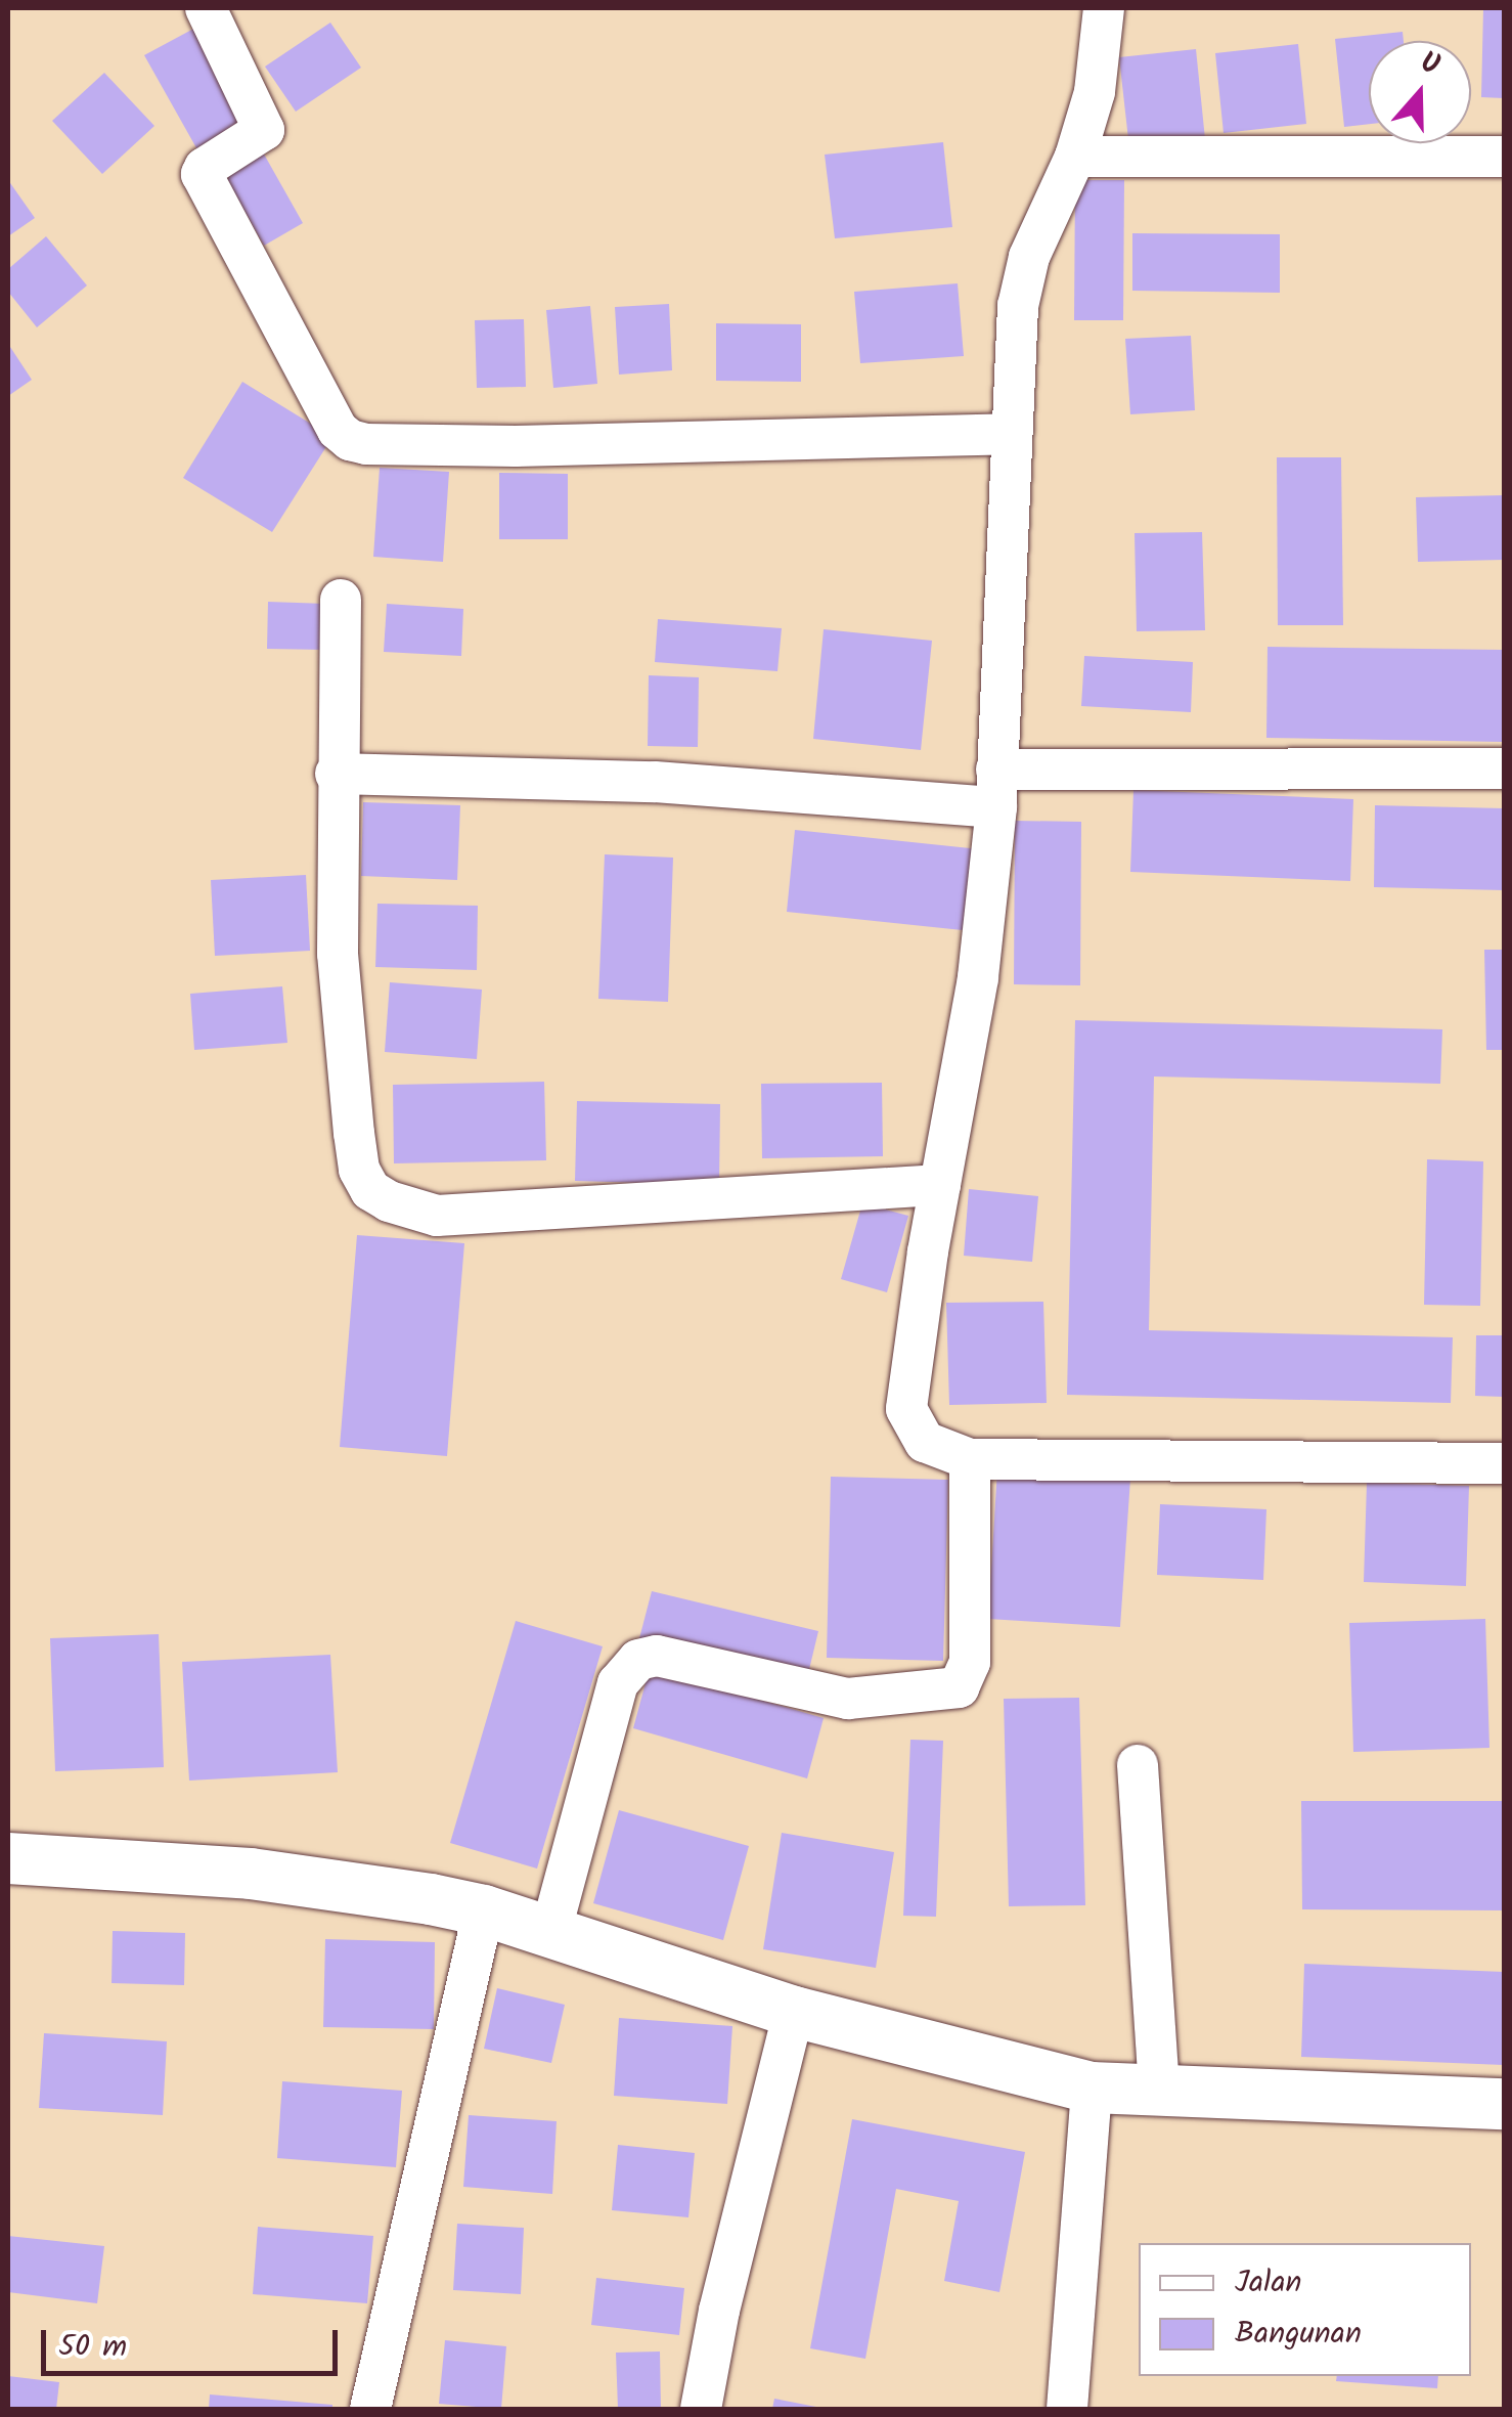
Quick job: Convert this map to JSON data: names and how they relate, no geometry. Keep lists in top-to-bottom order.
{
  "legend": ["Jalan", "Bangunan"],
  "scale_bar": "50 m",
  "north": "top"
}
